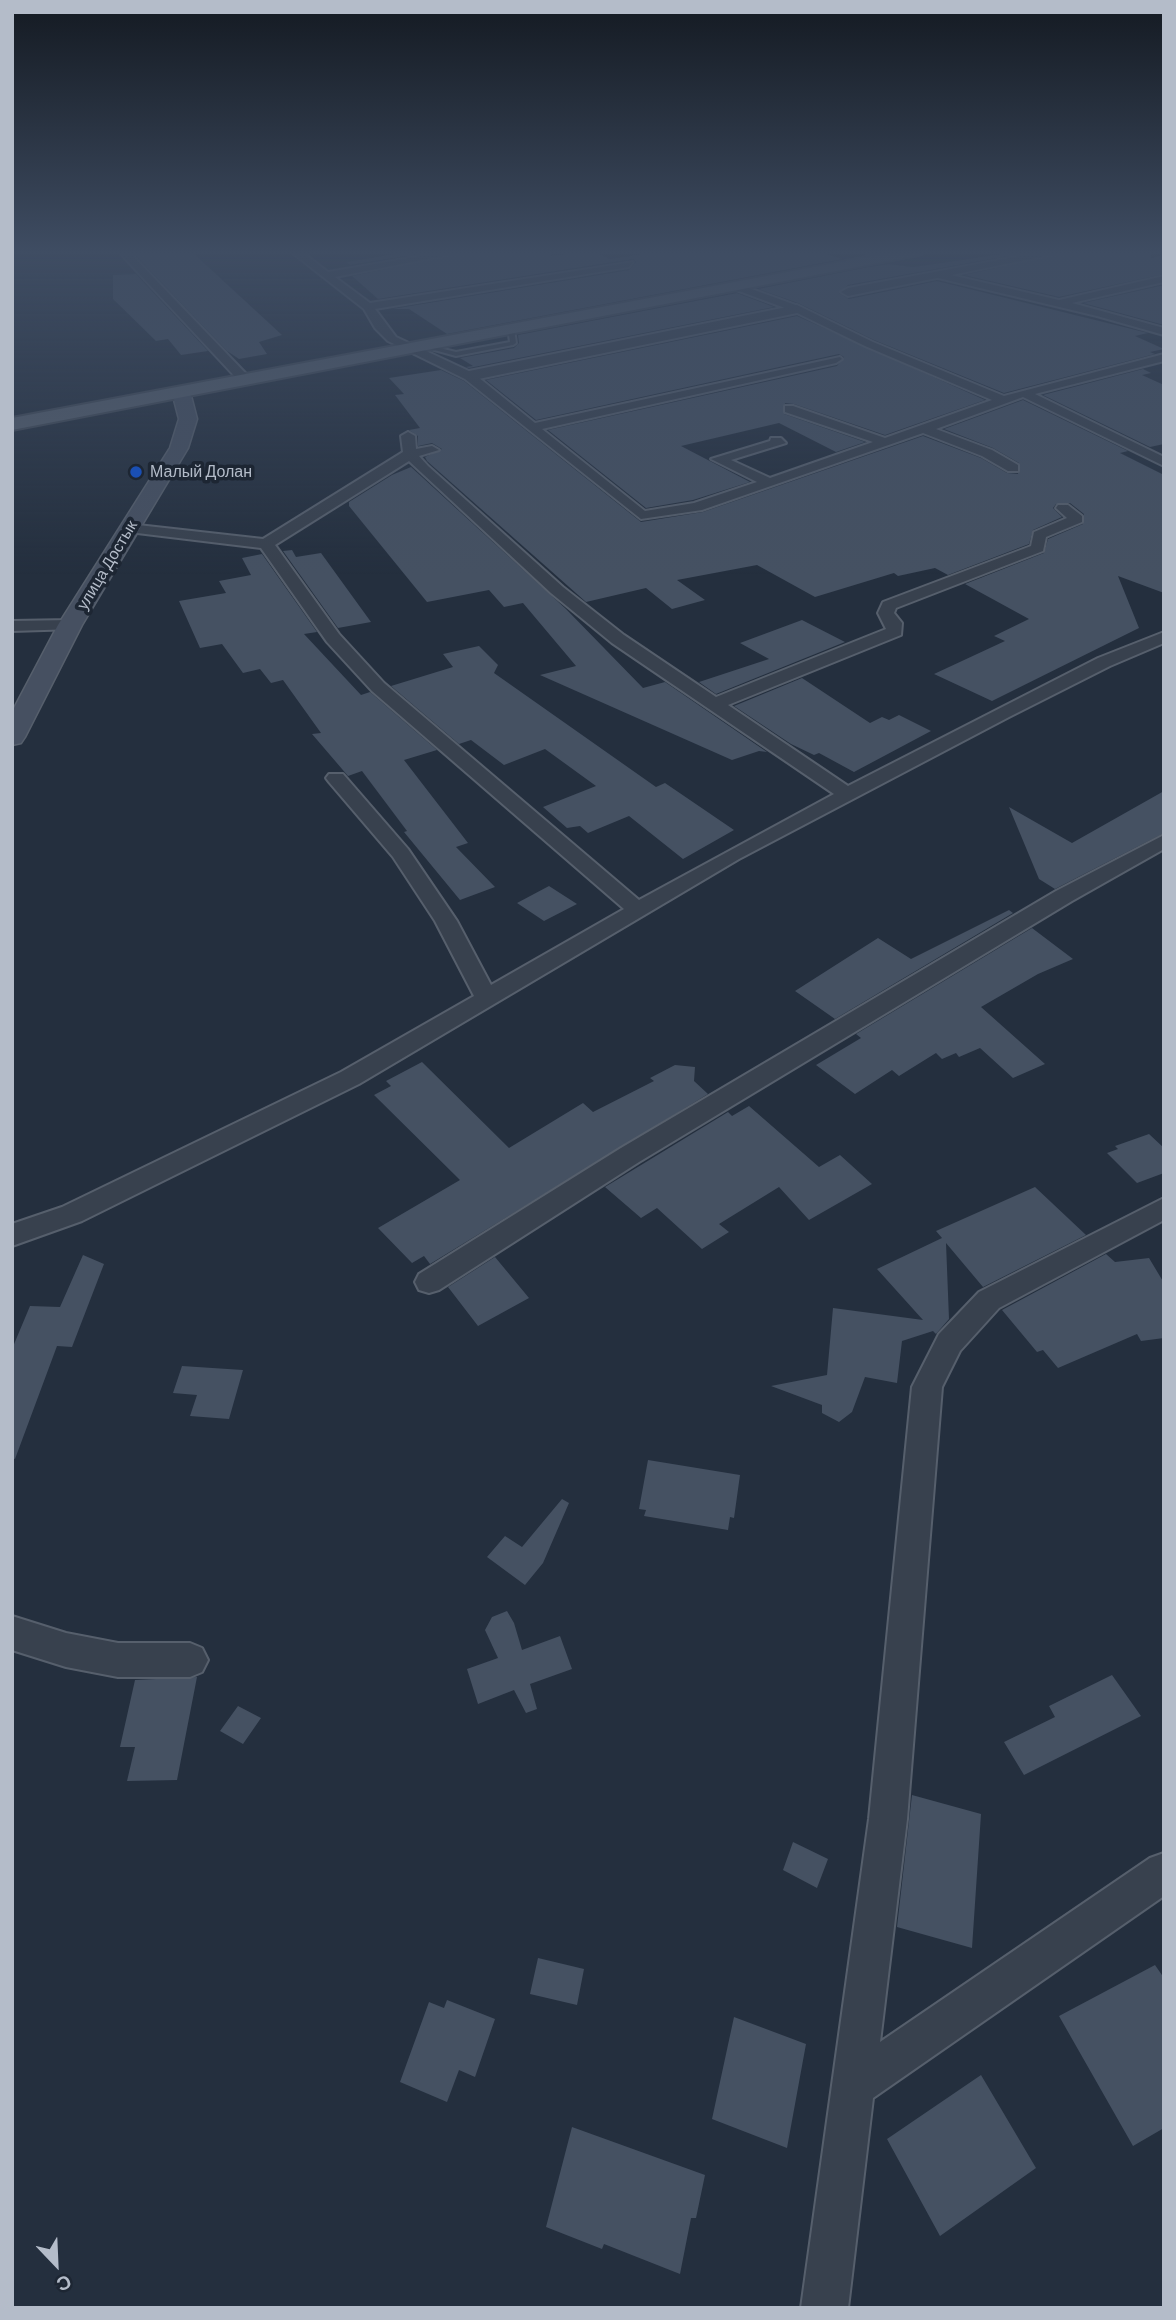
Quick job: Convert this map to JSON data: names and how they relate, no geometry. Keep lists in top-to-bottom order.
{
  "streets": {
    "main road": ["улица Достык"]
  },
  "places": ["Малый Долан"],
  "north": "bottom right"
}
